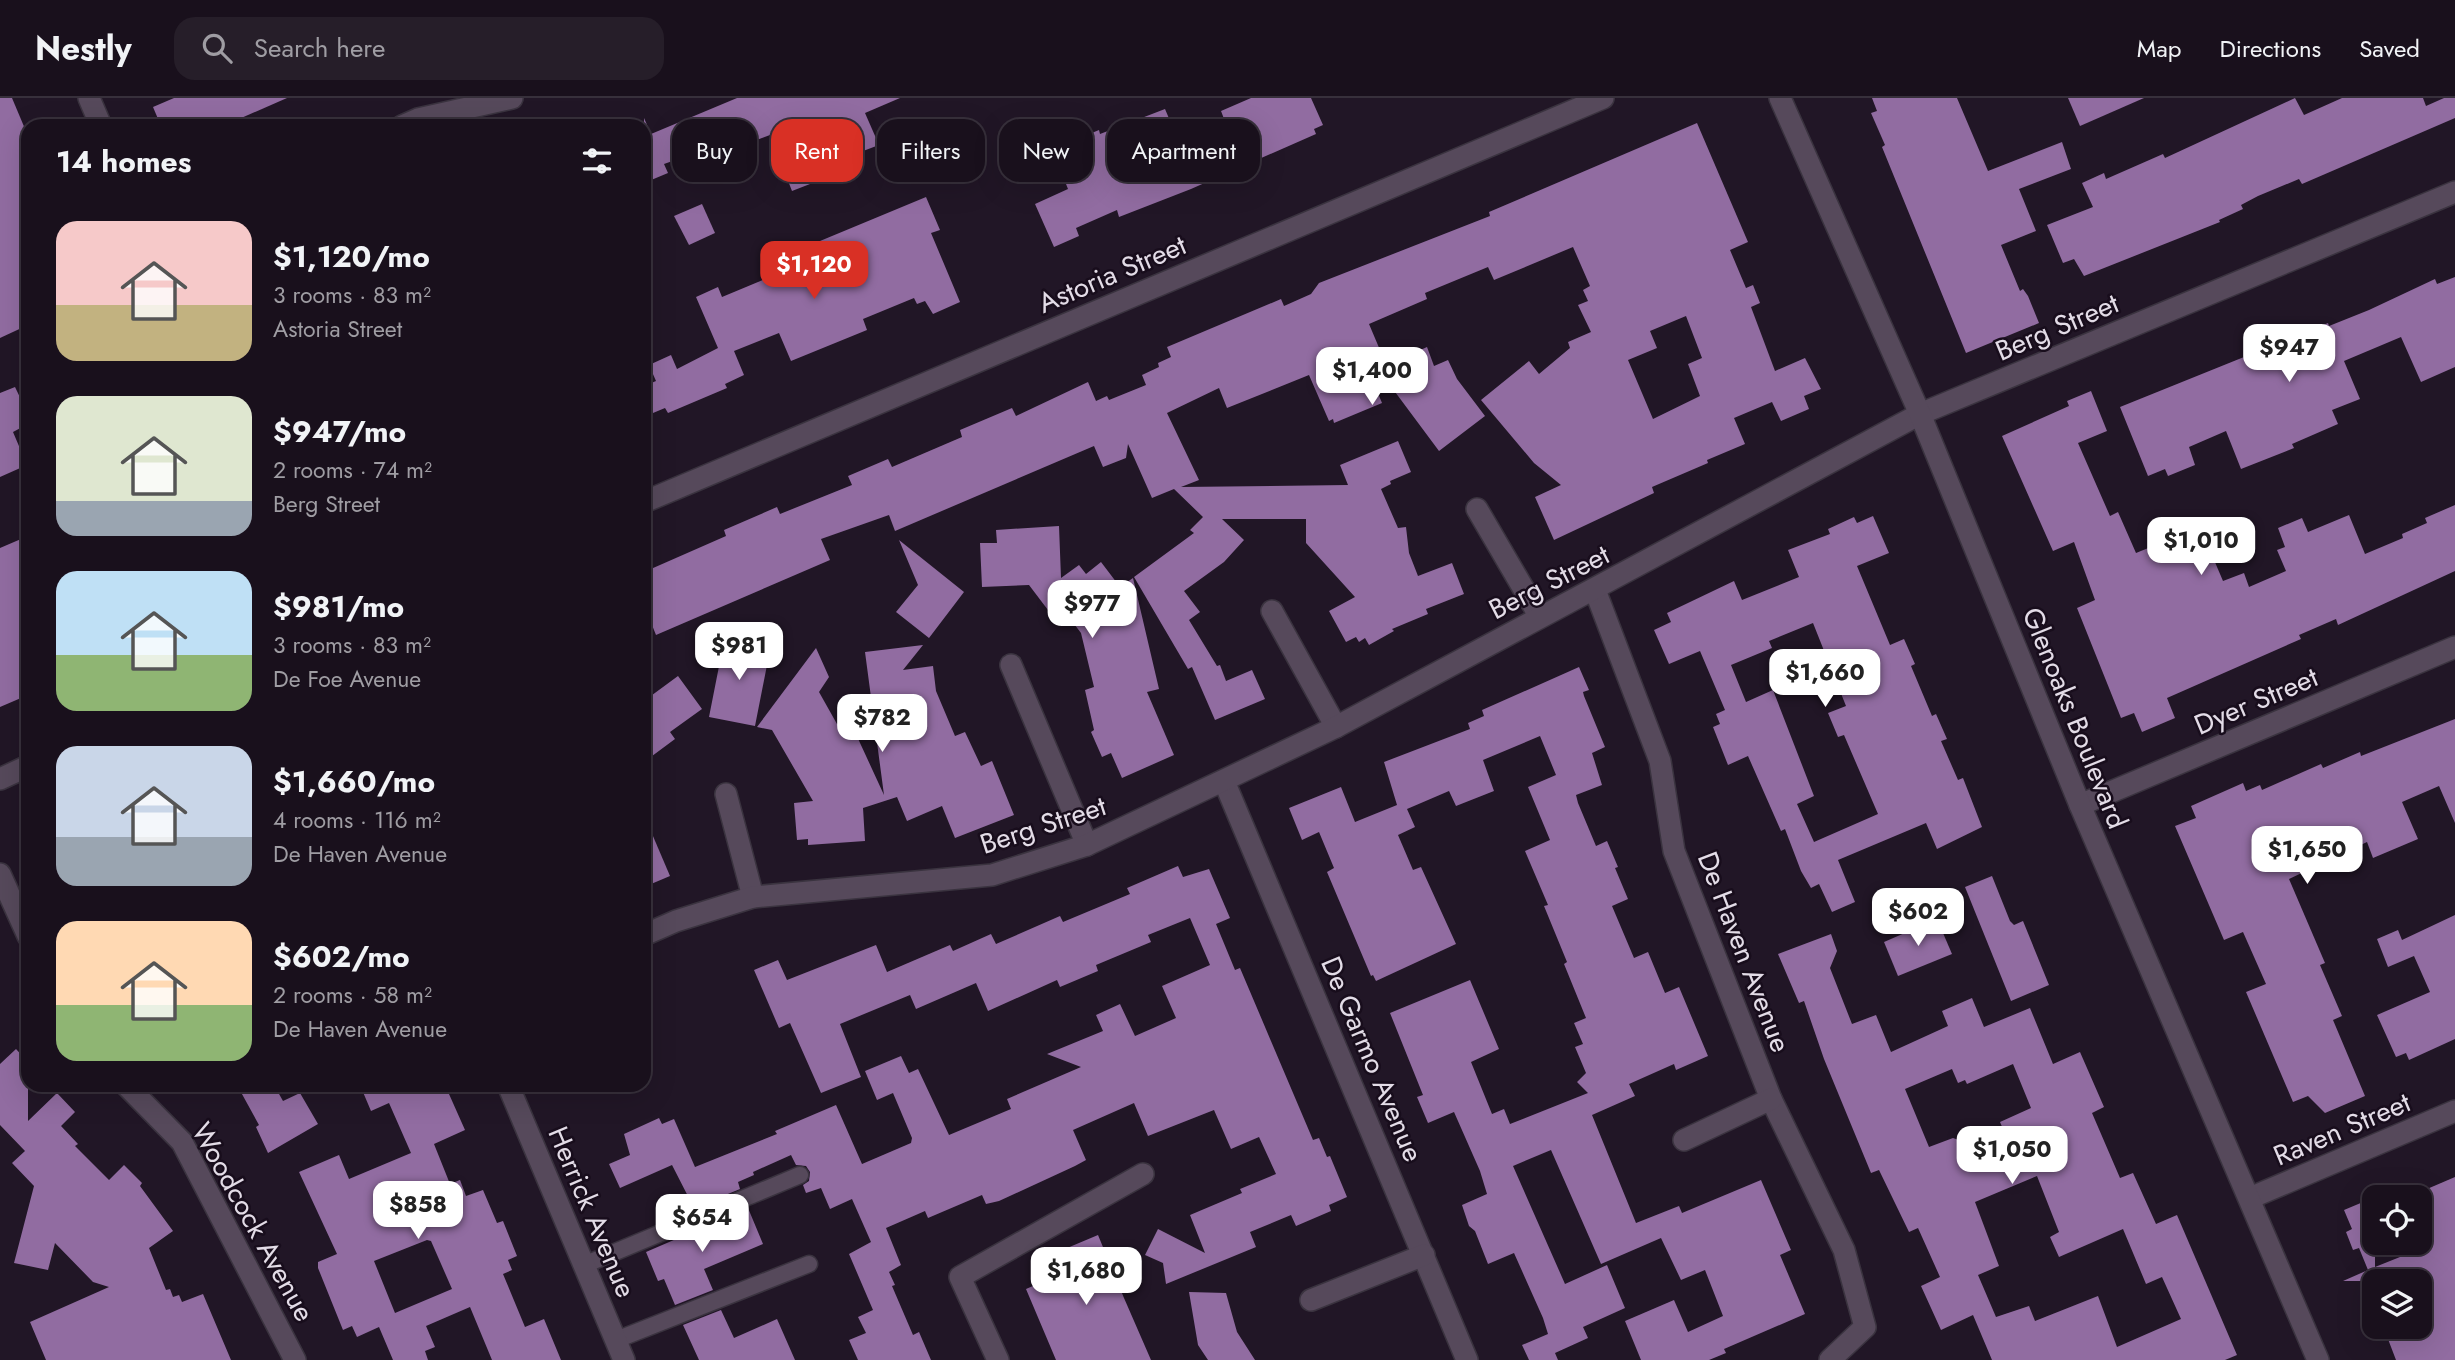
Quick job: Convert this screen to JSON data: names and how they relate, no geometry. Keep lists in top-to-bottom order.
{
  "streets": {
    "street": [
      "Astoria Street",
      "Berg Street",
      "Dyer Street",
      "Glenoaks Boulevard",
      "De Haven Avenue",
      "De Garmo Avenue",
      "Raven Street",
      "Herrick Avenue",
      "Woodcock Avenue"
    ]
  },
  "crossings": [
    ["Berg Street", "Glenoaks Boulevard"],
    ["Berg Street", "De Haven Avenue"],
    ["Berg Street", "De Garmo Avenue"],
    ["Dyer Street", "Glenoaks Boulevard"],
    ["Glenoaks Boulevard", "Raven Street"]
  ],
  "page": {
    "header": "Nestly",
    "search": "Search here",
    "nav": ["Map", "Directions", "Saved"],
    "chip": [
      "Buy",
      "Rent",
      "Filters",
      "New",
      "Apartment"
    ],
    "heading": "14 homes",
    "list": [
      {
        "name": "$1,120/mo",
        "note": "3 rooms · 83 m² · Astoria Street"
      },
      {
        "name": "$947/mo",
        "note": "2 rooms · 74 m² · Berg Street"
      },
      {
        "name": "$981/mo",
        "note": "3 rooms · 83 m² · De Foe Avenue"
      },
      {
        "name": "$1,660/mo",
        "note": "4 rooms · 116 m² · De Haven Avenue"
      },
      {
        "name": "$602/mo",
        "note": "2 rooms · 58 m² · De Haven Avenue"
      }
    ],
    "price": [
      "$1,120",
      "$947",
      "$1,400",
      "$1,010",
      "$977",
      "$981",
      "$1,660",
      "$782",
      "$1,650",
      "$602",
      "$1,050",
      "$858",
      "$654",
      "$1,680"
    ]
  }
}
